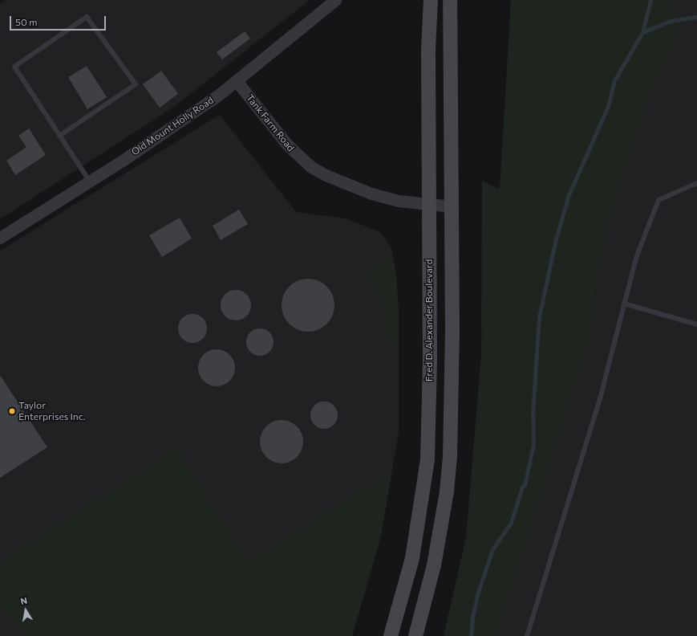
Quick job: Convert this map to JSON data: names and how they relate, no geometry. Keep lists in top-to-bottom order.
{
  "streets": {
    "main road": ["Fred D. Alexander Boulevard"],
    "street": ["Tank Farm Road", "Old Mount Holly Road"]
  },
  "crossings": [
    ["Tank Farm Road", "Old Mount Holly Road"],
    ["Tank Farm Road", "Fred D. Alexander Boulevard"]
  ],
  "places": ["Taylor Enterprises Inc."],
  "scale_bar": "50 m",
  "north": "top"
}
